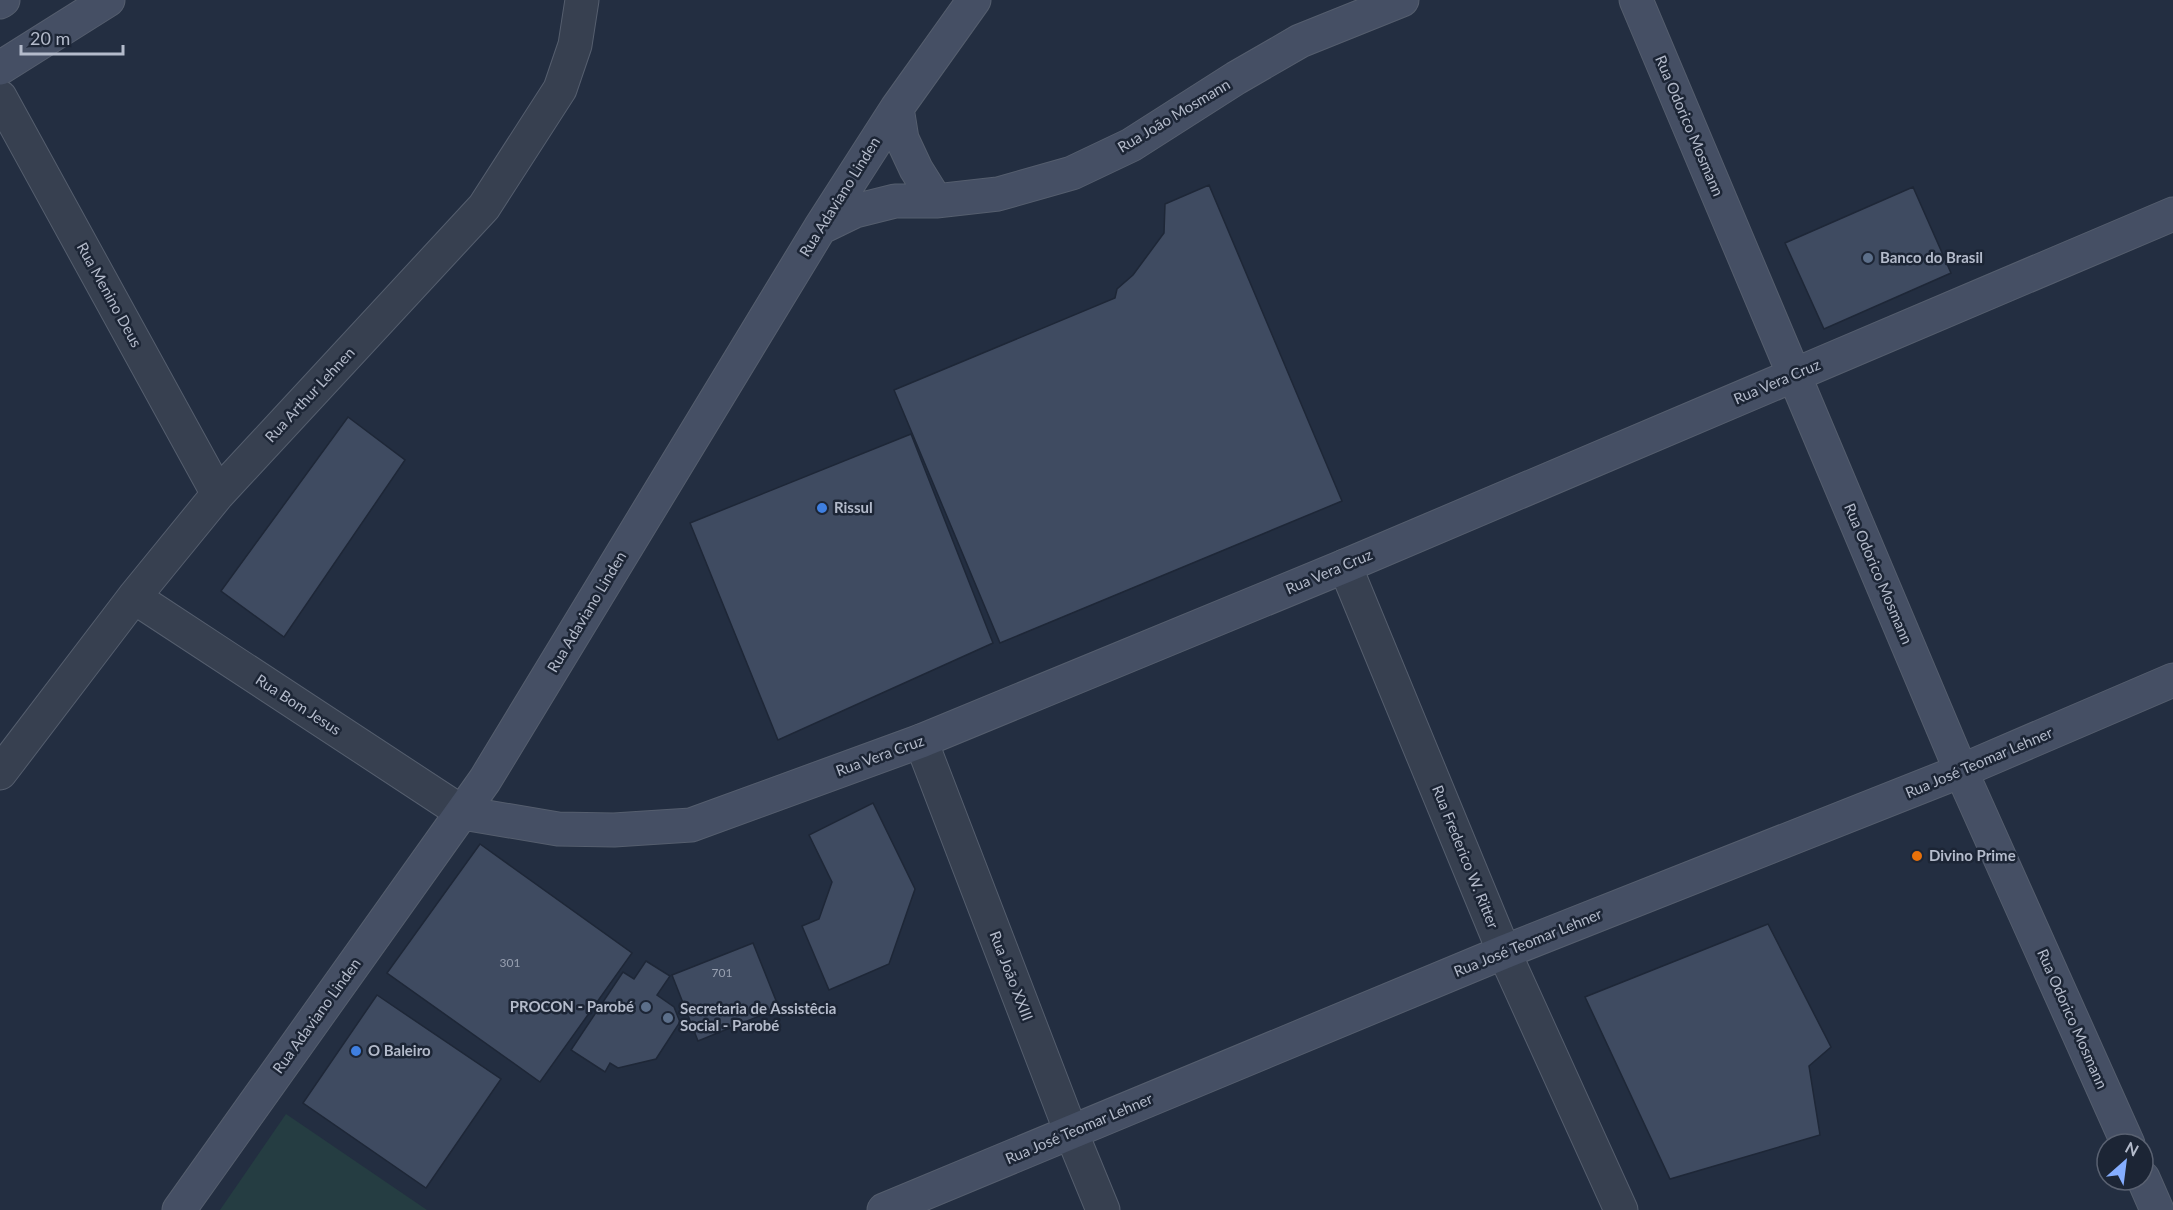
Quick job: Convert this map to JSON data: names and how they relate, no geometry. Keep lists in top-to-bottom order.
{
  "streets": {
    "main road": [
      "Rua João Mosmann",
      "Rua Odorico Mosmann",
      "Rua Adaviano Linden",
      "Rua Vera Cruz",
      "Rua José Teomar Lehner"
    ],
    "street": [
      "Rua Menino Deus",
      "Rua Arthur Lehnen",
      "Rua Bom Jesus",
      "Rua Frederico W. Ritter",
      "Rua João XXIII"
    ]
  },
  "crossings": [
    ["Rua João Mosmann", "Rua Adaviano Linden"],
    ["Rua Odorico Mosmann", "Rua Vera Cruz"],
    ["Rua Odorico Mosmann", "Rua José Teomar Lehner"],
    ["Rua Adaviano Linden", "Rua Vera Cruz"],
    ["Rua Adaviano Linden", "Rua Bom Jesus"],
    ["Rua Menino Deus", "Rua Arthur Lehnen"],
    ["Rua Vera Cruz", "Rua Bom Jesus"],
    ["Rua Vera Cruz", "Rua Frederico W. Ritter"],
    ["Rua Vera Cruz", "Rua João XXIII"],
    ["Rua Arthur Lehnen", "Rua Bom Jesus"],
    ["Rua José Teomar Lehner", "Rua Frederico W. Ritter"],
    ["Rua José Teomar Lehner", "Rua João XXIII"]
  ],
  "places": [
    "Banco do Brasil",
    "Rissul",
    "Divino Prime",
    "PROCON - Parobé",
    "Secretaria de Assistêcia Social - Parobé",
    "O Baleiro"
  ],
  "house_numbers": ["301", "701"],
  "scale_bar": "20 m",
  "north": "top right"
}
